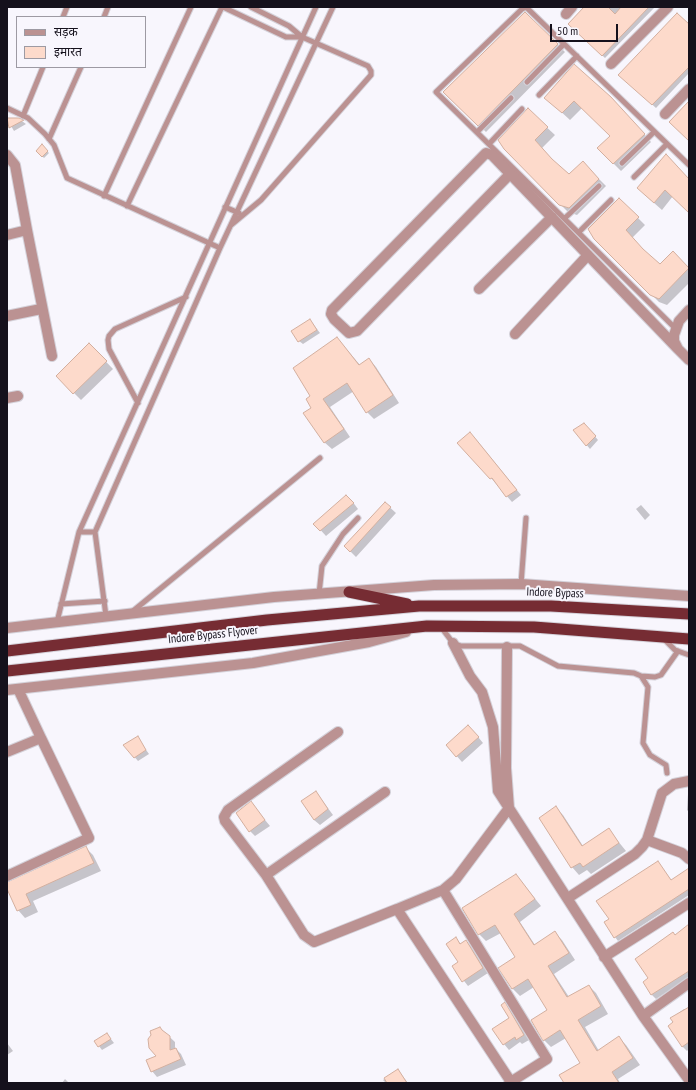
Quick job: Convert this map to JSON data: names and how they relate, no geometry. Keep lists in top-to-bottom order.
{
  "streets": {
    "highway": ["Indore Bypass", "Indore Bypass Flyover"]
  },
  "crossings": [
    ["Indore Bypass", "Indore Bypass Flyover"]
  ],
  "legend": ["सड़क", "इमारत"],
  "scale_bar": "50 m"
}
